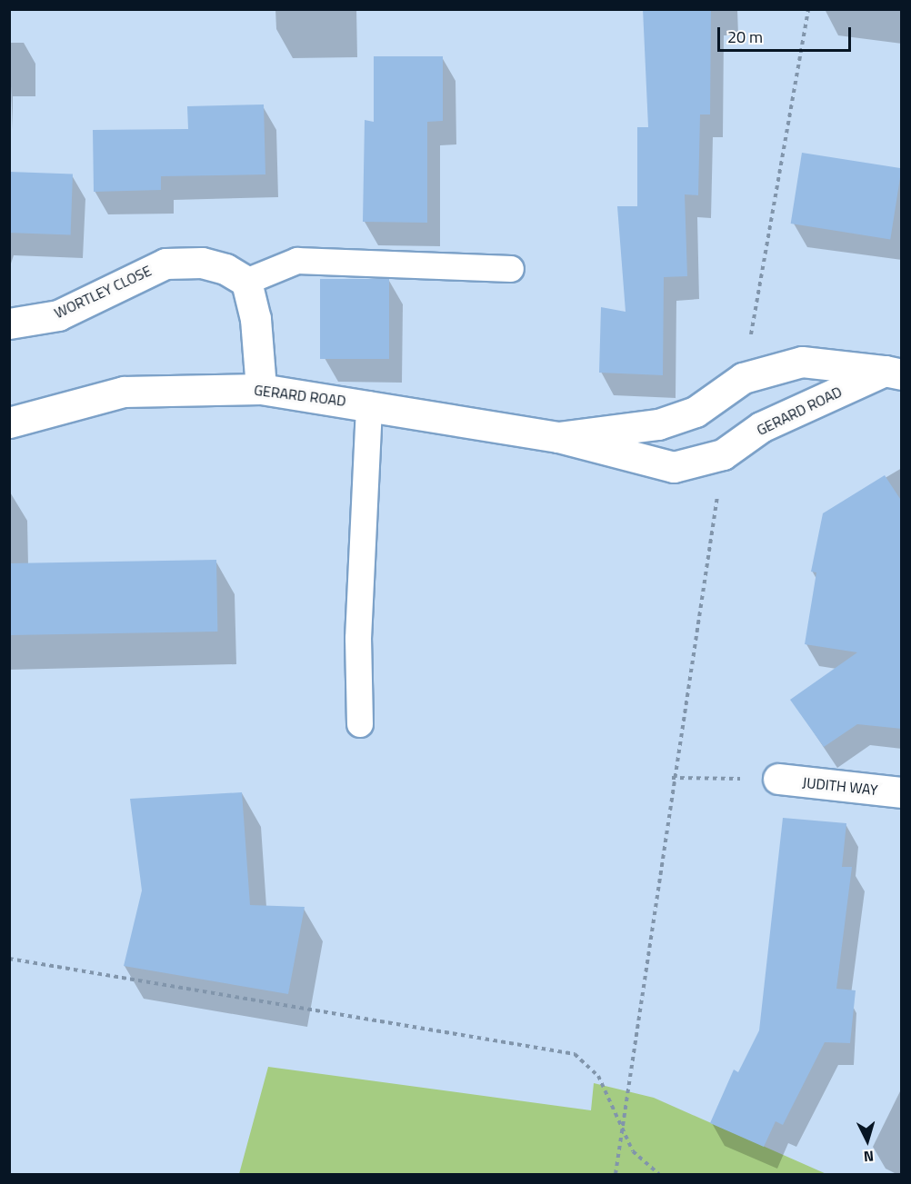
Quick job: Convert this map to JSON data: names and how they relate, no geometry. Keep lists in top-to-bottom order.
{
  "streets": {
    "street": ["WORTLEY CLOSE", "GERARD ROAD", "JUDITH WAY"]
  },
  "scale_bar": "20 m",
  "north": "bottom"
}
